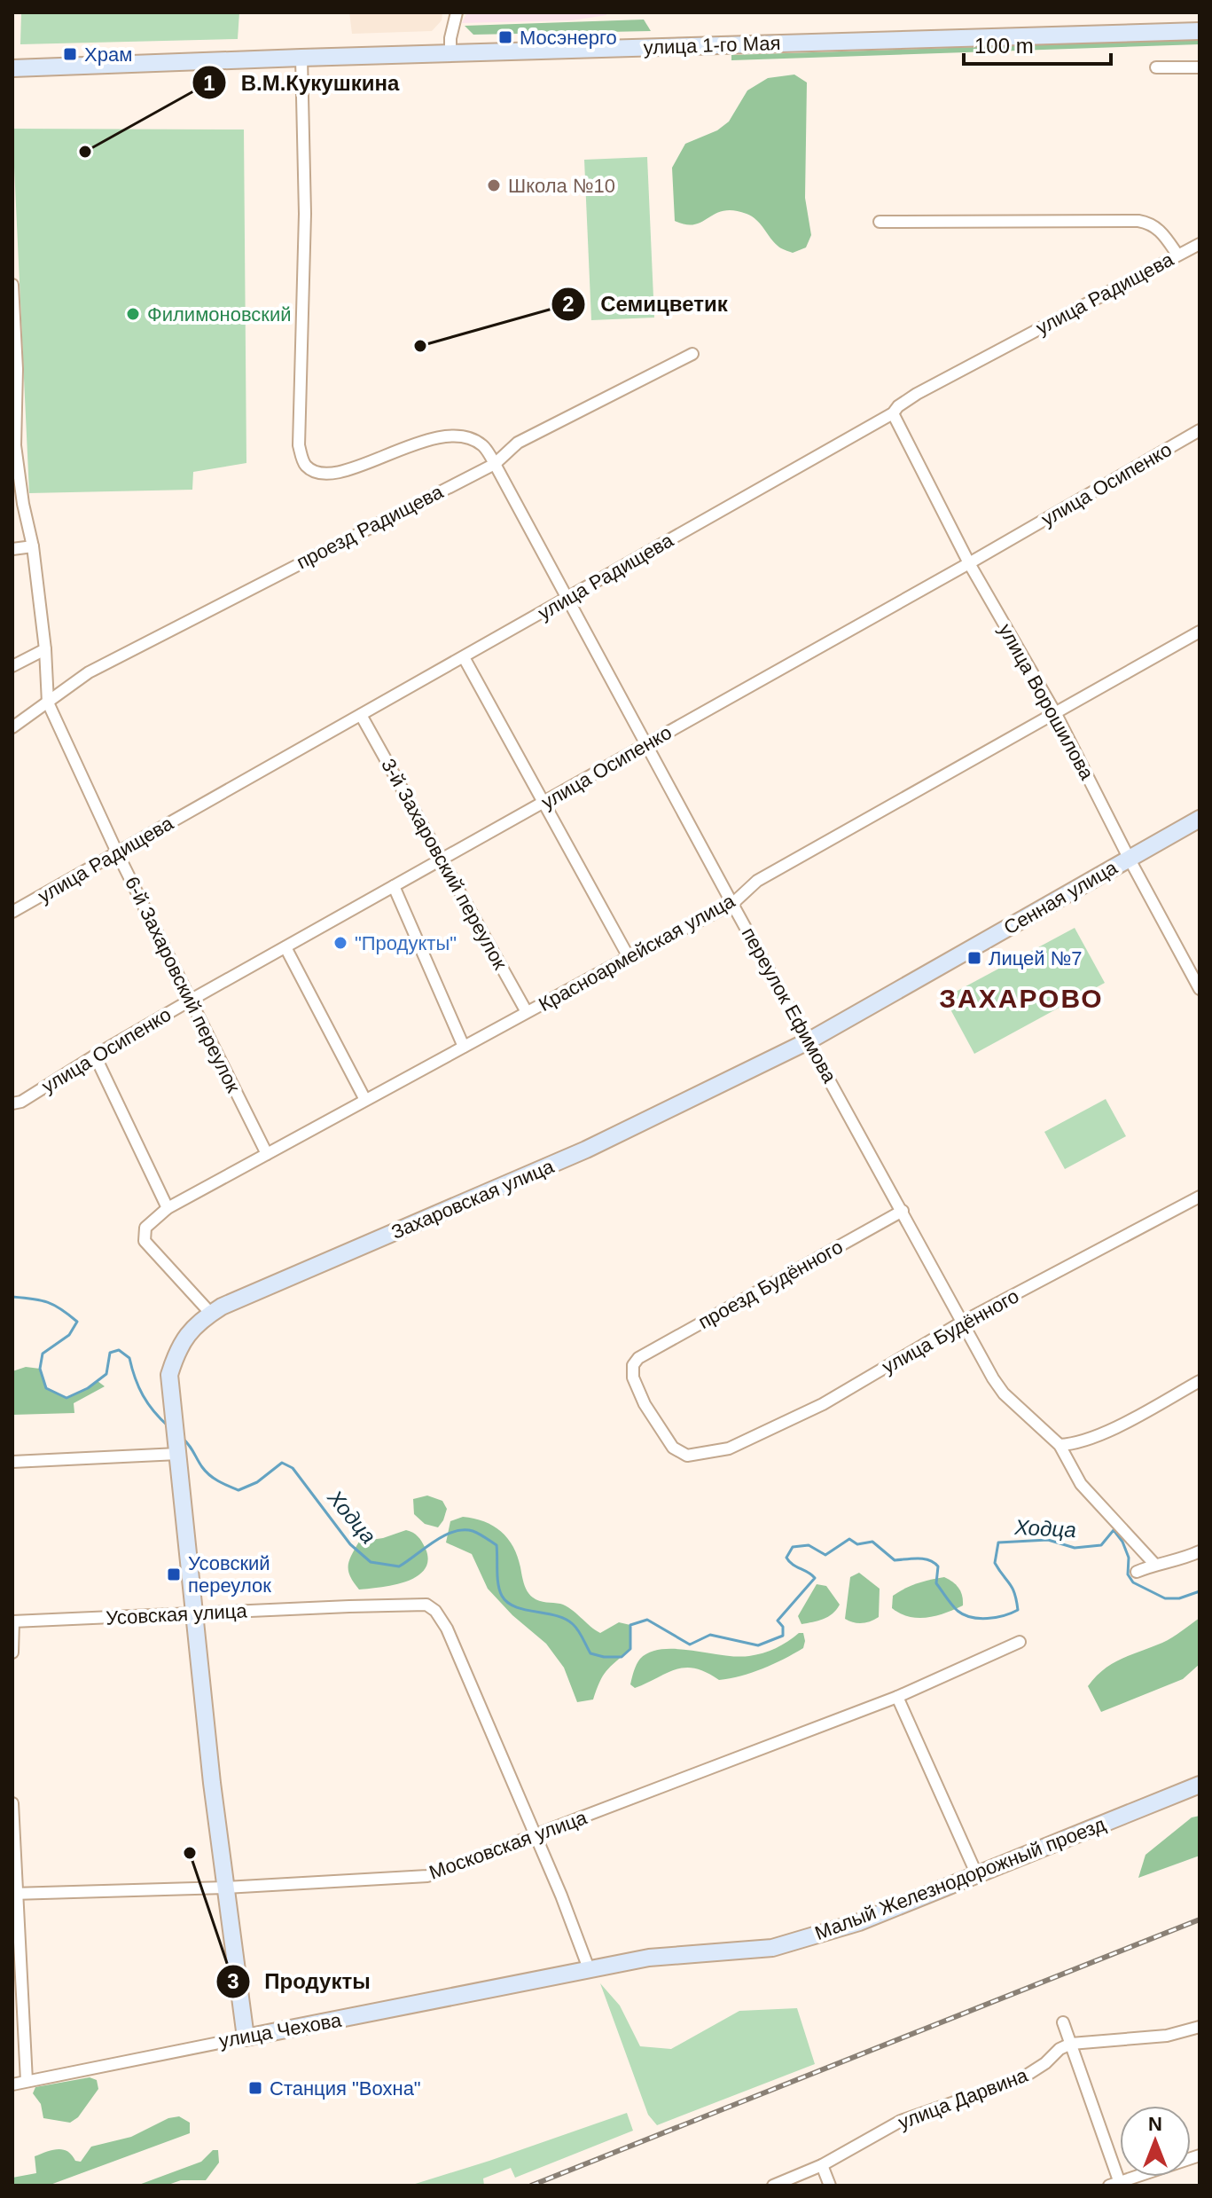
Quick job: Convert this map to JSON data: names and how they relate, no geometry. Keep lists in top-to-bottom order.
{
  "streets": {
    "street": [
      "улица 1-го Мая",
      "улица Радищева",
      "улица Осипенко",
      "проезд Радищева",
      "улица Ворошилова",
      "3-й Захаровский переулок",
      "Сенная улица",
      "Красноармейская улица",
      "6-й Захаровский переулок",
      "переулок Ефимова",
      "Захаровская улица",
      "проезд Будённого",
      "улица Будённого",
      "Усовская улица",
      "Московская улица",
      "Малый Железнодорожный проезд",
      "улица Чехова",
      "улица Дарвина"
    ]
  },
  "crossings": [
    ["улица 1-го Мая", "переулок Ефимова"],
    ["улица Радищева", "улица Ворошилова"],
    ["улица Радищева", "3-й Захаровский переулок"],
    ["улица Радищева", "6-й Захаровский переулок"],
    ["улица Радищева", "переулок Ефимова"],
    ["улица Осипенко", "улица Ворошилова"],
    ["улица Осипенко", "3-й Захаровский переулок"],
    ["улица Осипенко", "6-й Захаровский переулок"],
    ["улица Осипенко", "переулок Ефимова"],
    ["проезд Радищева", "6-й Захаровский переулок"],
    ["проезд Радищева", "переулок Ефимова"],
    ["улица Ворошилова", "Сенная улица"],
    ["улица Ворошилова", "Красноармейская улица"],
    ["3-й Захаровский переулок", "Красноармейская улица"],
    ["Сенная улица", "переулок Ефимова"],
    ["Сенная улица", "Захаровская улица"],
    ["Красноармейская улица", "6-й Захаровский переулок"],
    ["Красноармейская улица", "переулок Ефимова"],
    ["Красноармейская улица", "Захаровская улица"],
    ["переулок Ефимова", "Захаровская улица"],
    ["переулок Ефимова", "проезд Будённого"],
    ["переулок Ефимова", "улица Будённого"],
    ["проезд Будённого", "улица Будённого"],
    ["Усовская улица", "Московская улица"],
    ["Малый Железнодорожный проезд", "улица Чехова"]
  ],
  "districts": ["ЗАХАРОВО"],
  "water": ["Ходца"],
  "places": {
    "transit": [
      "Мосэнерго",
      "Храм",
      "Лицей №7",
      "Усовский переулок",
      "Станция \"Вохна\""
    ],
    "other": [
      "В.М.Кукушкина",
      "Школа №10",
      "Филимоновский",
      "Семицветик",
      "\"Продукты\"",
      "Продукты"
    ]
  },
  "scale_bar": "100 m",
  "north": "top"
}
